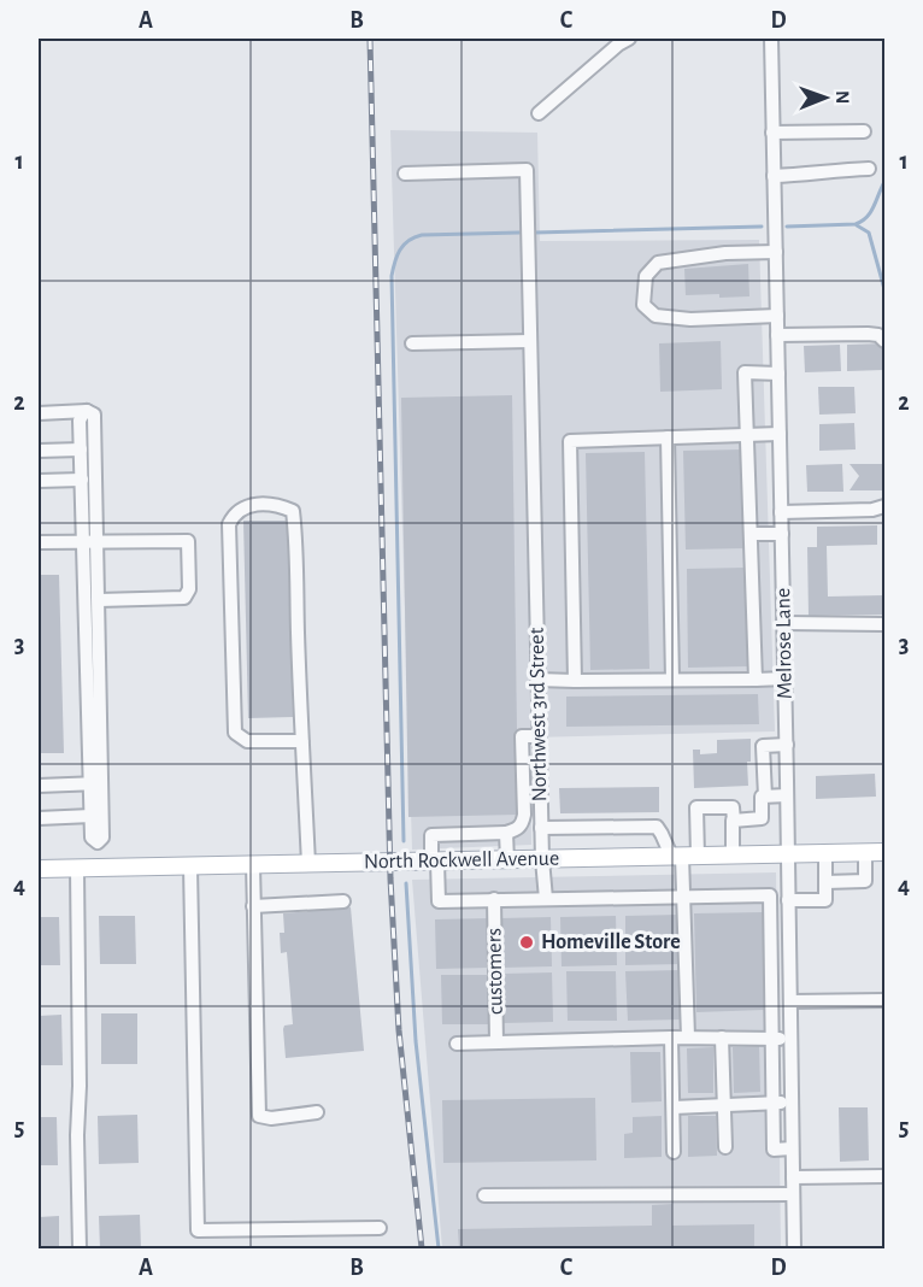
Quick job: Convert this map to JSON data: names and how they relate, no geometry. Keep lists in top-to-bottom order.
{
  "streets": {
    "main road": ["North Rockwell Avenue"],
    "street": ["Melrose Lane", "Northwest 3rd Street", "customers"]
  },
  "crossings": [
    ["Melrose Lane", "North Rockwell Avenue"],
    ["Northwest 3rd Street", "North Rockwell Avenue"]
  ],
  "places": ["Homeville Store"],
  "north": "right",
  "grid": {
    "columns": [
      "A",
      "B",
      "C",
      "D"
    ],
    "rows": [
      "1",
      "2",
      "3",
      "4",
      "5"
    ]
  }
}
